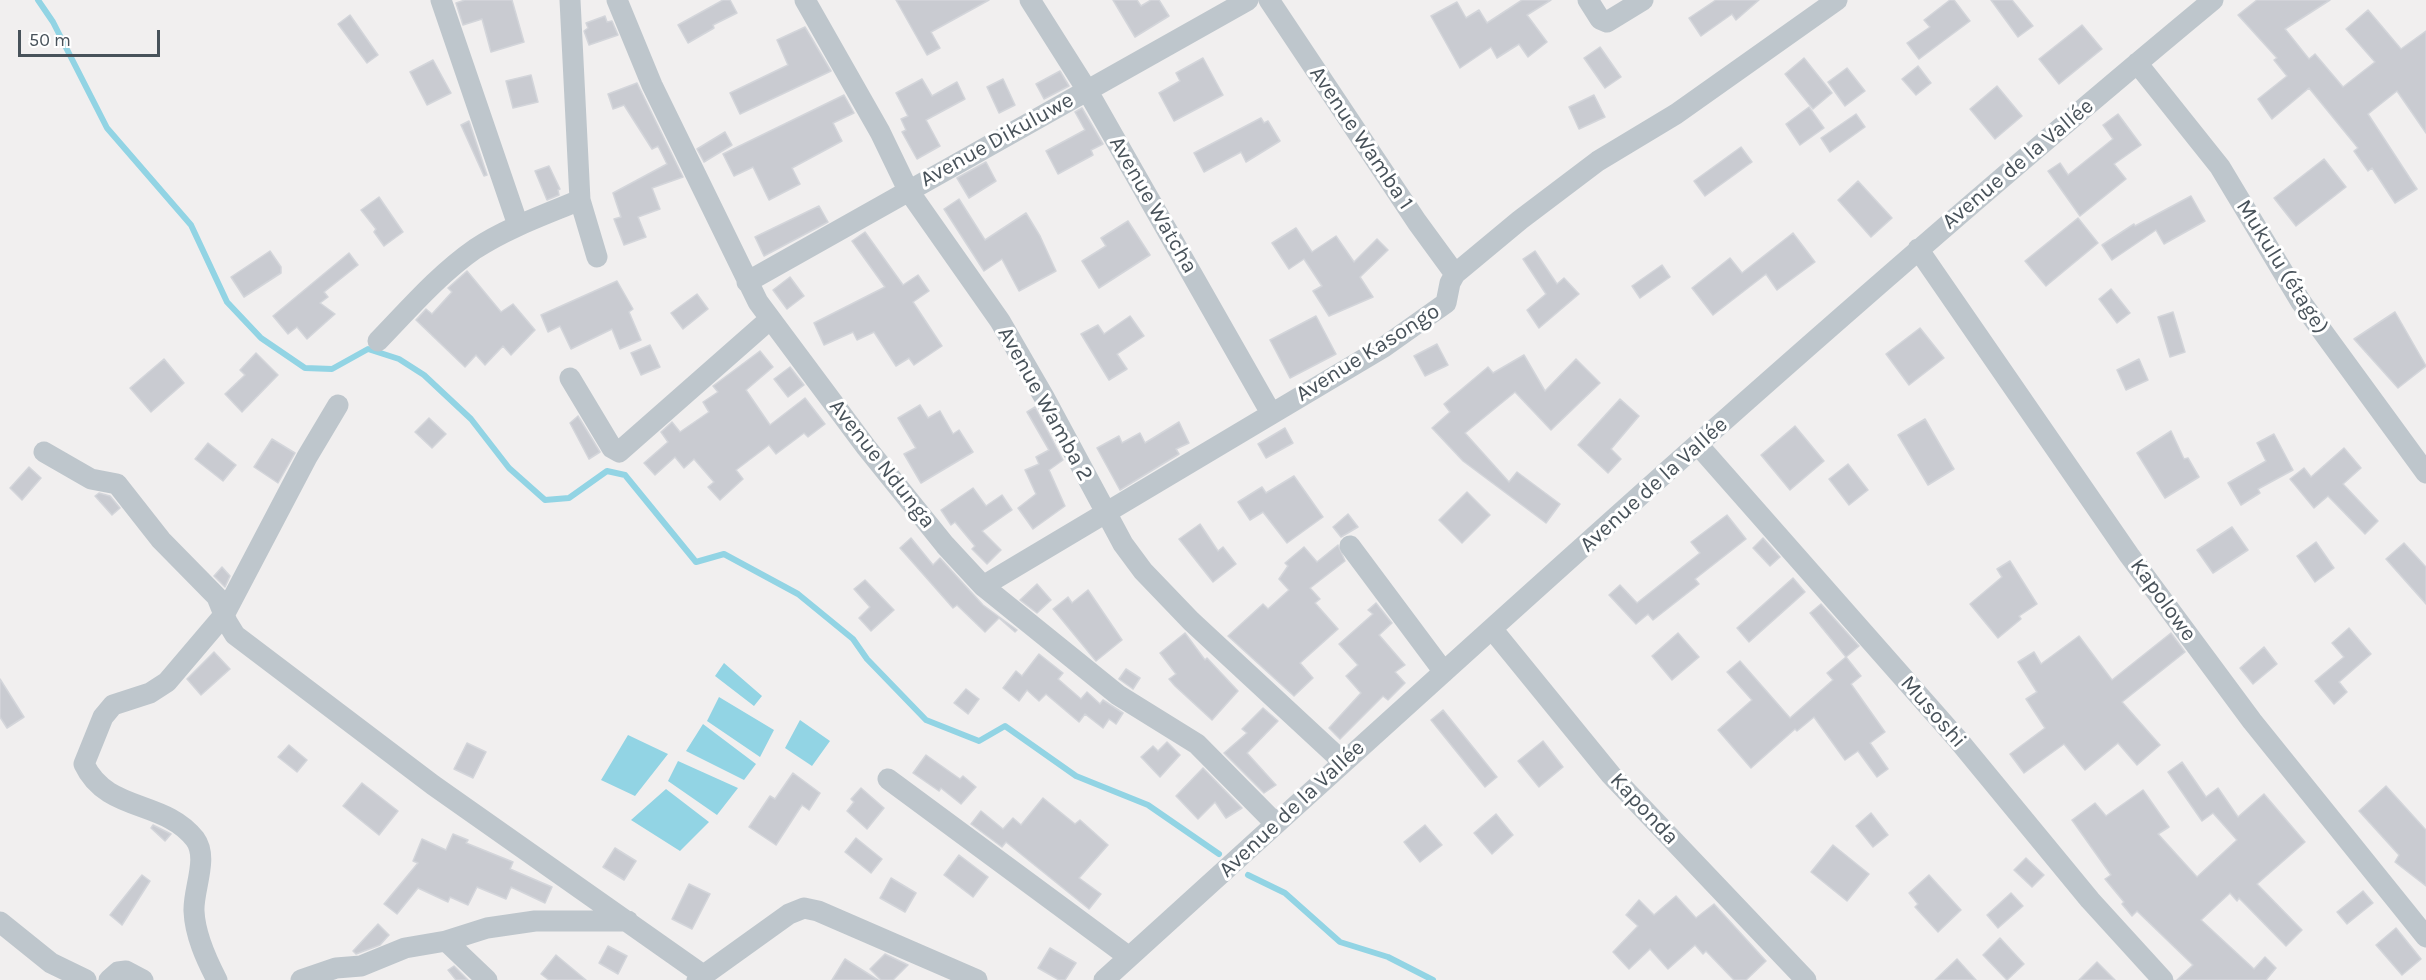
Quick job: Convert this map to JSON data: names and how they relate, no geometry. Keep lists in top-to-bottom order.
{
  "streets": {
    "street": [
      "Avenue Wamba 1",
      "Avenue Dikuluwe",
      "Avenue de la Vallée",
      "Avenue Watcha",
      "Mukulu (étage)",
      "Avenue Kasongo",
      "Avenue Wamba 2",
      "Avenue Ndunga",
      "Kapolowe",
      "Musoshi",
      "Kaponda"
    ]
  },
  "crossings": [
    ["Avenue Wamba 1", "Avenue Kasongo"],
    ["Avenue Dikuluwe", "Avenue Watcha"],
    ["Avenue Dikuluwe", "Avenue Wamba 2"],
    ["Avenue Dikuluwe", "Avenue Ndunga"],
    ["Avenue de la Vallée", "Mukulu (étage)"],
    ["Avenue de la Vallée", "Avenue Wamba 2"],
    ["Avenue de la Vallée", "Avenue Ndunga"],
    ["Avenue de la Vallée", "Kapolowe"],
    ["Avenue de la Vallée", "Musoshi"],
    ["Avenue de la Vallée", "Kaponda"],
    ["Avenue Watcha", "Avenue Kasongo"],
    ["Avenue Kasongo", "Avenue Wamba 2"],
    ["Avenue Kasongo", "Avenue Ndunga"]
  ],
  "scale_bar": "50 m"
}
